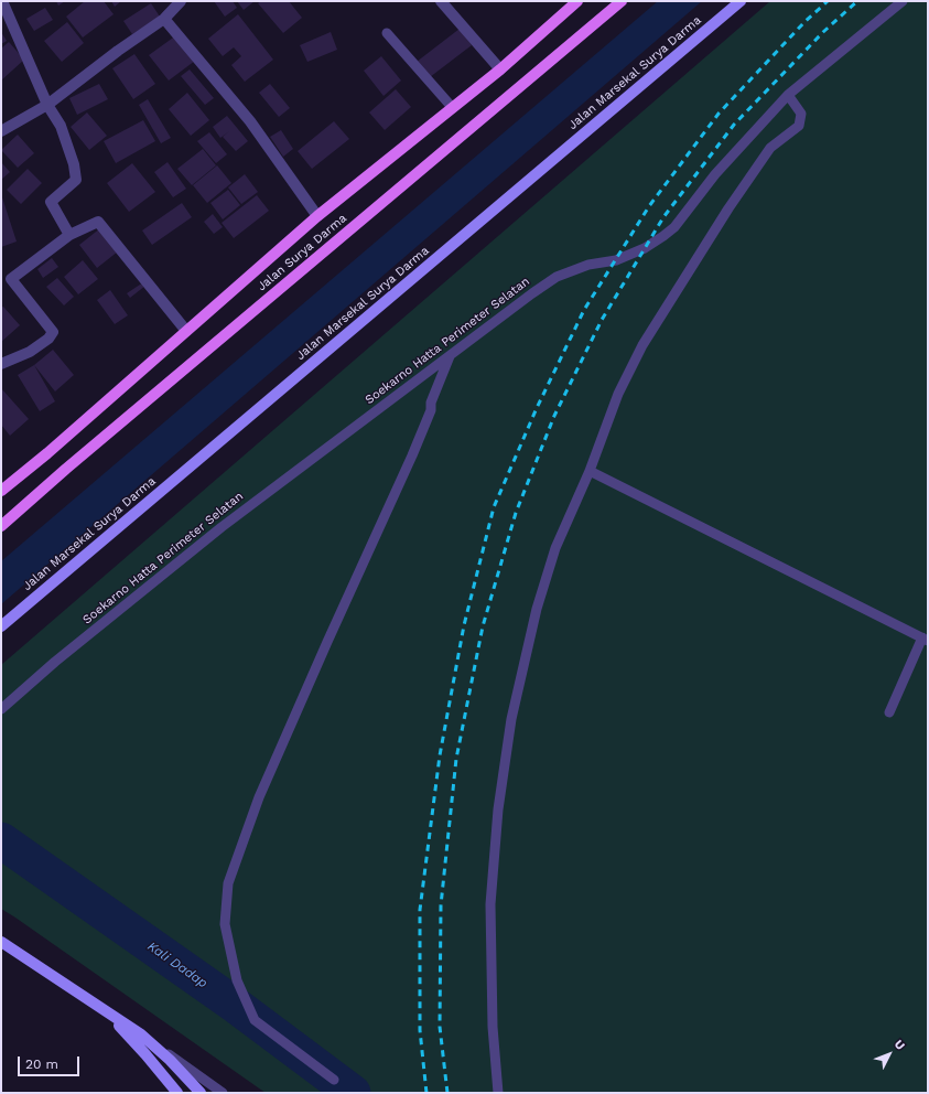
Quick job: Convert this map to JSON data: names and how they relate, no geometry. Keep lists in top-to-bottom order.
{
  "streets": {
    "main road": ["Jalan Surya Darma"],
    "street": ["Jalan Marsekal Surya Darma"],
    "lane": ["Soekarno Hatta Perimeter Selatan"]
  },
  "water": ["Kali Dadap"],
  "scale_bar": "20 m",
  "north": "top right"
}
